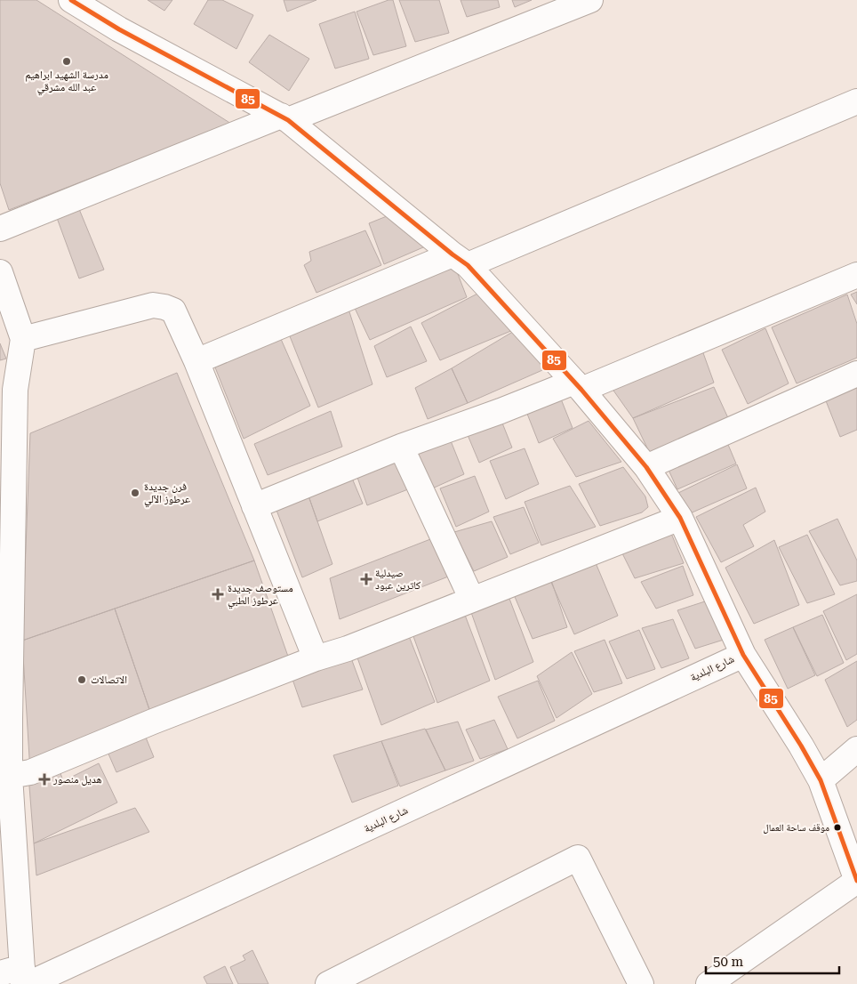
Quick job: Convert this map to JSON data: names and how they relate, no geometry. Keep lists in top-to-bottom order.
{
  "streets": {
    "street": ["شارع البلدية"]
  },
  "places": {
    "other": [
      "مدرسة الشهيد ابراهيم عبد الله مشرقي",
      "فرن جديدة عرطوز الآلي",
      "الاتصالات",
      "موقف ساحة العمال"
    ],
    "health": ["صيدلية كاترين عبود", "مستوصف جديدة عرطوز الطبي", "هديل منصور"]
  },
  "lines": ["transit line 85"],
  "scale_bar": "50 m"
}
